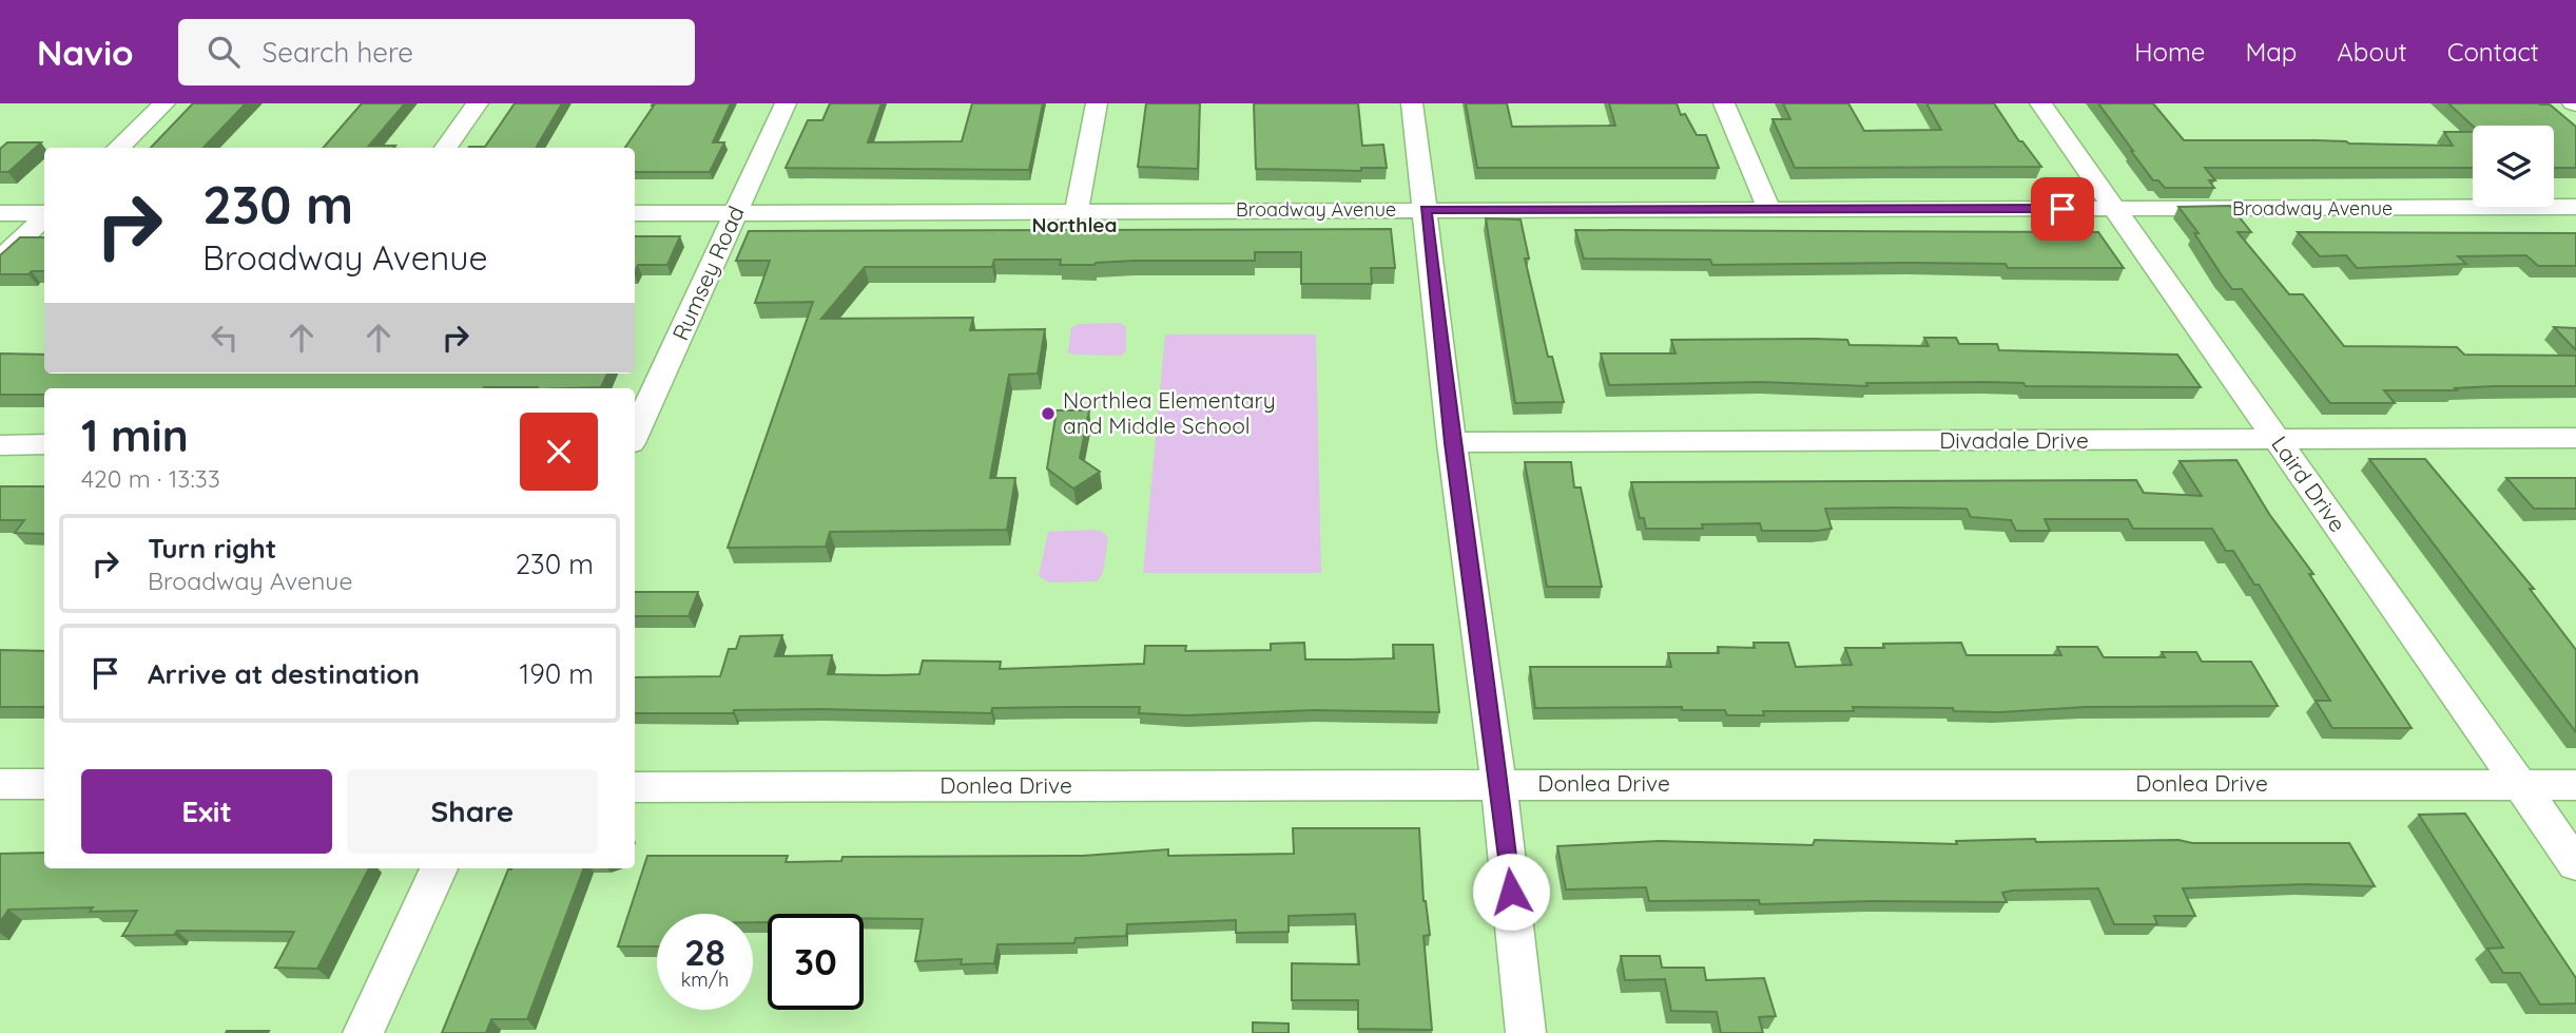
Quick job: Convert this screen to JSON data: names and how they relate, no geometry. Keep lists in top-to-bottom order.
{
  "streets": {
    "street": [
      "Broadway Avenue",
      "Rumsey Road",
      "Divadale Drive",
      "Laird Drive",
      "Donlea Drive"
    ]
  },
  "crossings": [
    ["Broadway Avenue", "Rumsey Road"],
    ["Broadway Avenue", "Laird Drive"],
    ["Divadale Drive", "Laird Drive"],
    ["Laird Drive", "Donlea Drive"]
  ],
  "districts": ["Northlea"],
  "places": ["Northlea Elementary and Middle School"],
  "page": {
    "header": "Navio",
    "search": "Search here",
    "nav": [
      "Home",
      "Map",
      "About",
      "Contact"
    ],
    "turn": ["230 m", "Broadway Avenue"],
    "heading": ["1 min", "420 m · 13:33"],
    "list": [
      {
        "name": "Turn right",
        "note": "Broadway Avenue",
        "value": "230 m"
      },
      {
        "name": "Arrive at destination",
        "value": "190 m"
      }
    ],
    "buttons": ["Exit", "Share"],
    "speed": "28 km/h",
    "limit": "30"
  }
}
